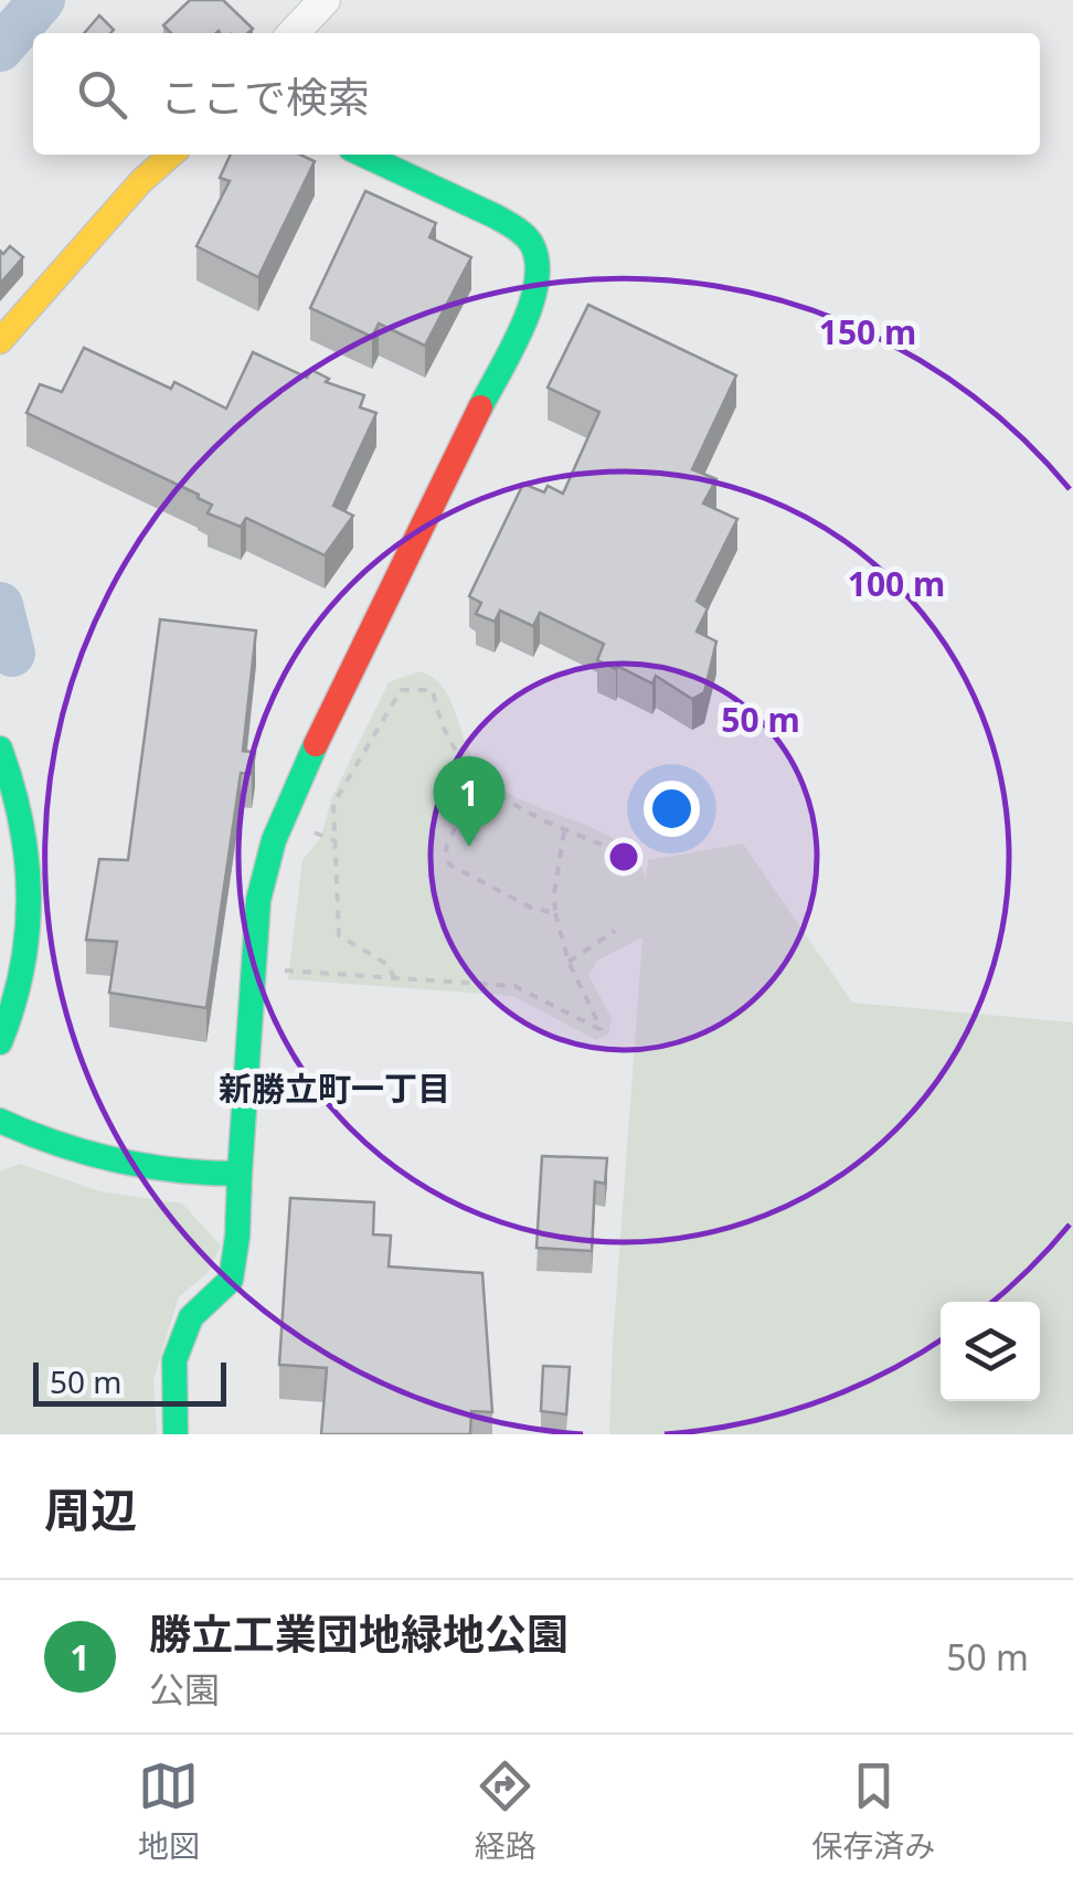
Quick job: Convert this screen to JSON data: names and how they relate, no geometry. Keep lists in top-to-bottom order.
{
  "districts": ["新勝立町一丁目"],
  "scale_bar": "50 m",
  "page": {
    "search": "ここで検索",
    "pins": "1",
    "scale": "50 m",
    "heading": "周辺",
    "list": [
      {
        "mark": "1",
        "name": "勝立工業団地緑地公園",
        "note": "公園",
        "value": "50 m"
      }
    ],
    "nav": ["地図", "経路", "保存済み"]
  },
  "rings": ["150 m", "100 m", "50 m"]
}
